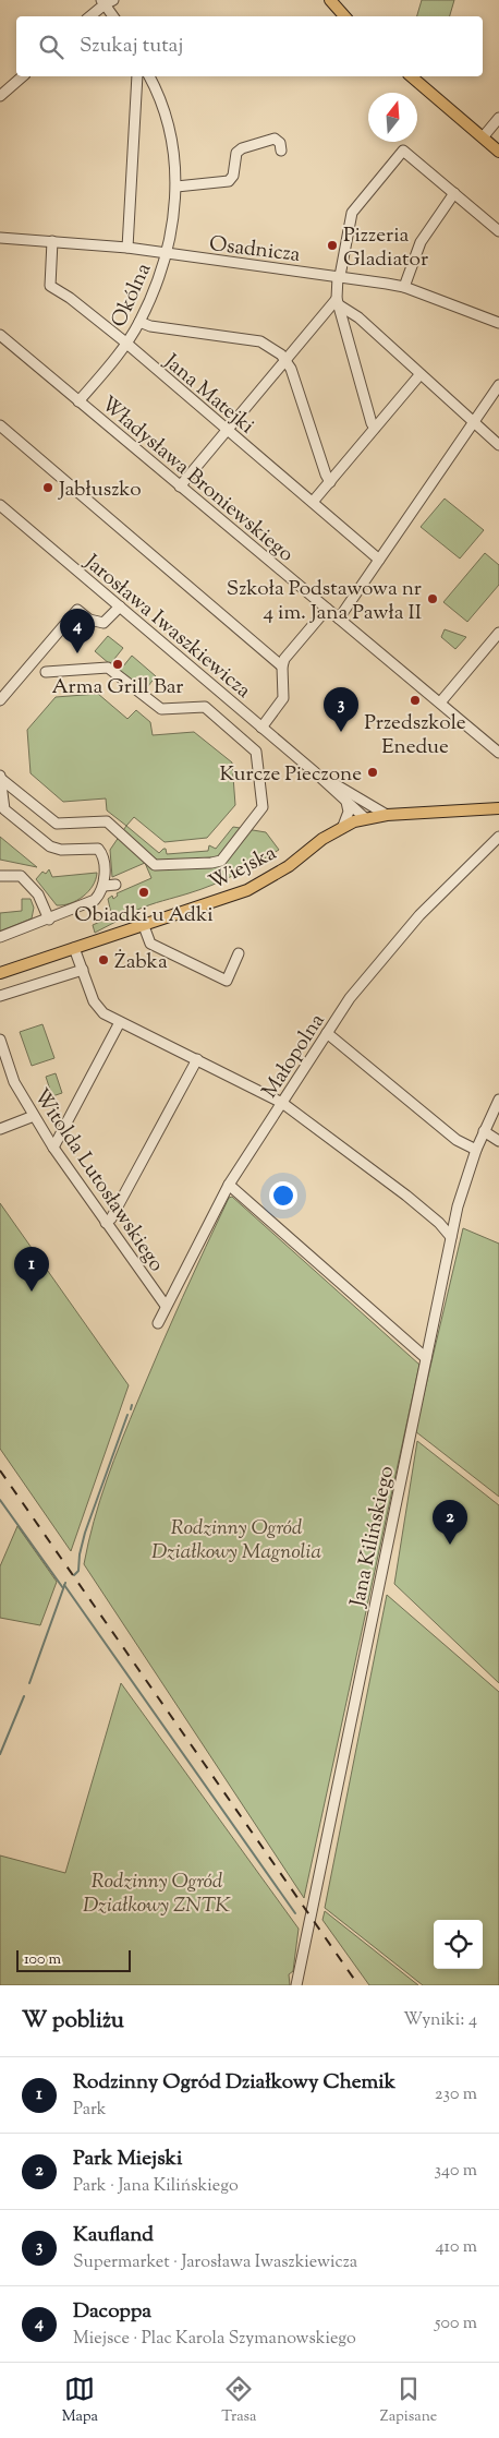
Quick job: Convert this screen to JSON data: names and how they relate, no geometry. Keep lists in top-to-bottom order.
{
  "streets": {
    "main road": ["Wiejska"],
    "street": [
      "Osadnicza",
      "Okólna",
      "Jana Matejki",
      "Władysława Broniewskiego",
      "Jarosława Iwaszkiewicza",
      "Małopolna",
      "Witolda Lutosławskiego",
      "Jana Kilińskiego"
    ]
  },
  "crossings": [
    ["Osadnicza", "Okólna"],
    ["Osadnicza", "Jana Matejki"],
    ["Okólna", "Jana Matejki"],
    ["Okólna", "Władysława Broniewskiego"],
    ["Jarosława Iwaszkiewicza", "Wiejska"],
    ["Małopolna", "Witolda Lutosławskiego"]
  ],
  "parks": ["Rodzinny Ogród Działkowy Magnolia", "Rodzinny Ogród Działkowy ZNTK"],
  "places": [
    "Pizzeria Gladiator",
    "Jabłuszko",
    "Szkoła Podstawowa nr 4 im. Jana Pawła II",
    "Arma Grill Bar",
    "Przedszkole Enedue",
    "Kurcze Pieczone",
    "Obiadki u Adki",
    "Żabka"
  ],
  "scale_bar": "100 m",
  "north": "top",
  "page": {
    "search": "Szukaj tutaj",
    "pins": [
      "4",
      "3",
      "1",
      "2"
    ],
    "scale": "100 m",
    "heading": ["W pobliżu", "Wyniki: 4"],
    "list": [
      {
        "mark": "1",
        "name": "Rodzinny Ogród Działkowy Chemik",
        "note": "Park",
        "value": "230 m"
      },
      {
        "mark": "2",
        "name": "Park Miejski",
        "note": "Park · Jana Kilińskiego",
        "value": "340 m"
      },
      {
        "mark": "3",
        "name": "Kaufland",
        "note": "Supermarket · Jarosława Iwaszkiewicza",
        "value": "410 m"
      },
      {
        "mark": "4",
        "name": "Dacoppa",
        "note": "Miejsce · Plac Karola Szymanowskiego",
        "value": "500 m"
      }
    ],
    "nav": ["Mapa", "Trasa", "Zapisane"]
  }
}
